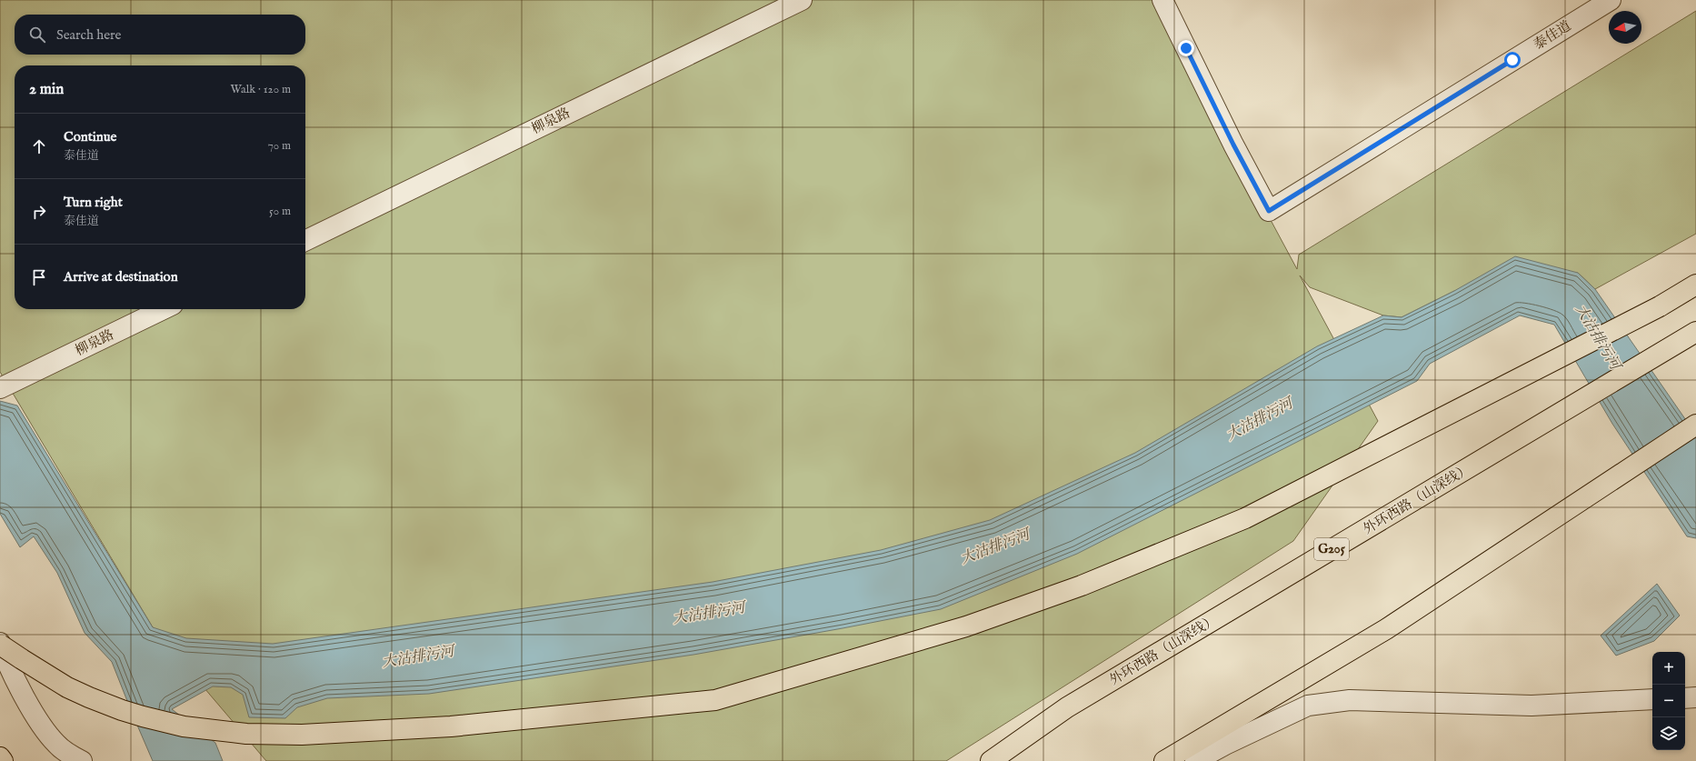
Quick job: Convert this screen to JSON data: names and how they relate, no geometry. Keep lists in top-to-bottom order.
{
  "streets": {
    "highway": ["外环西路（山深线）", "G205"],
    "street": ["泰佳道", "柳泉路"]
  },
  "water": ["大沽排污河"],
  "north": "left",
  "page": {
    "search": "Search here",
    "heading": ["2 min", "Walk · 120 m"],
    "list": [
      ["Continue", "泰佳道", "70 m"],
      ["Turn right", "泰佳道", "50 m"],
      "Arrive at destination"
    ],
    "map_buttons": ["+", "−"]
  }
}
